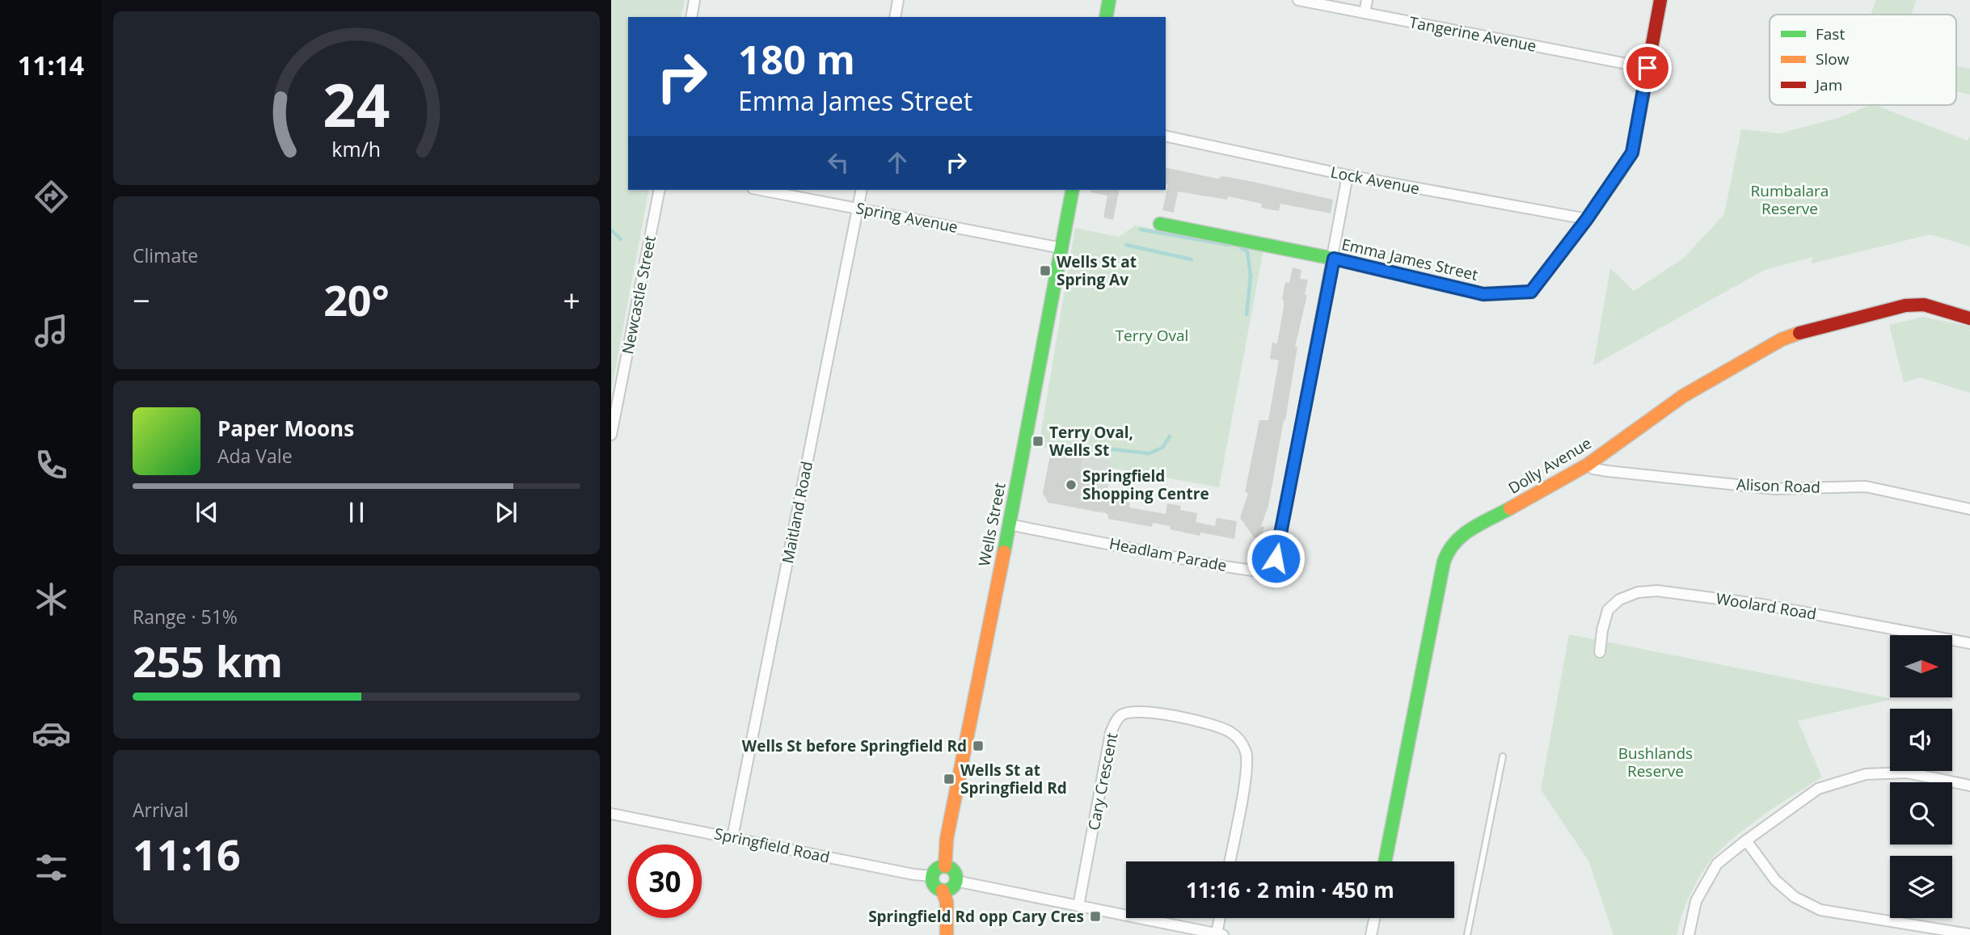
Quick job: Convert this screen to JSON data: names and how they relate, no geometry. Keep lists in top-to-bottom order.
{
  "streets": {
    "street": [
      "Tangerine Avenue",
      "Lock Avenue",
      "Spring Avenue",
      "Emma James Street",
      "Newcastle Street",
      "Dolly Avenue",
      "Alison Road",
      "Maitland Road",
      "Wells Street",
      "Headlam Parade",
      "Woolard Road",
      "Cary Crescent",
      "Springfield Road"
    ]
  },
  "crossings": [
    ["Tangerine Avenue", "Emma James Street"],
    ["Lock Avenue", "Emma James Street"],
    ["Lock Avenue", "Headlam Parade"],
    ["Spring Avenue", "Maitland Road"],
    ["Spring Avenue", "Wells Street"],
    ["Emma James Street", "Headlam Parade"],
    ["Dolly Avenue", "Alison Road"],
    ["Maitland Road", "Springfield Road"],
    ["Wells Street", "Headlam Parade"],
    ["Wells Street", "Springfield Road"]
  ],
  "parks": ["Rumbalara Reserve", "Terry Oval", "Bushlands Reserve"],
  "places": {
    "transit": [
      "Wells St at Spring Av",
      "Terry Oval, Wells St",
      "Wells St before Springfield Rd",
      "Wells St at Springfield Rd",
      "Springfield Rd opp Cary Cres"
    ],
    "other": ["Springfield Shopping Centre"]
  },
  "legend": ["Fast", "Slow", "Jam"],
  "north": "right",
  "page": {
    "tabs": "11:14",
    "turn": ["180 m", "Emma James Street"],
    "tile": [
      "Climate",
      ["Range · 51%", "255 km"],
      ["Arrival", "11:16"]
    ],
    "heat": ["−", "20°", "+"],
    "song": ["Paper Moons", "Ada Vale"],
    "limit": "30",
    "trip": "11:16 · 2 min · 450 m",
    "gauge": ["24", "km/h"]
  }
}
